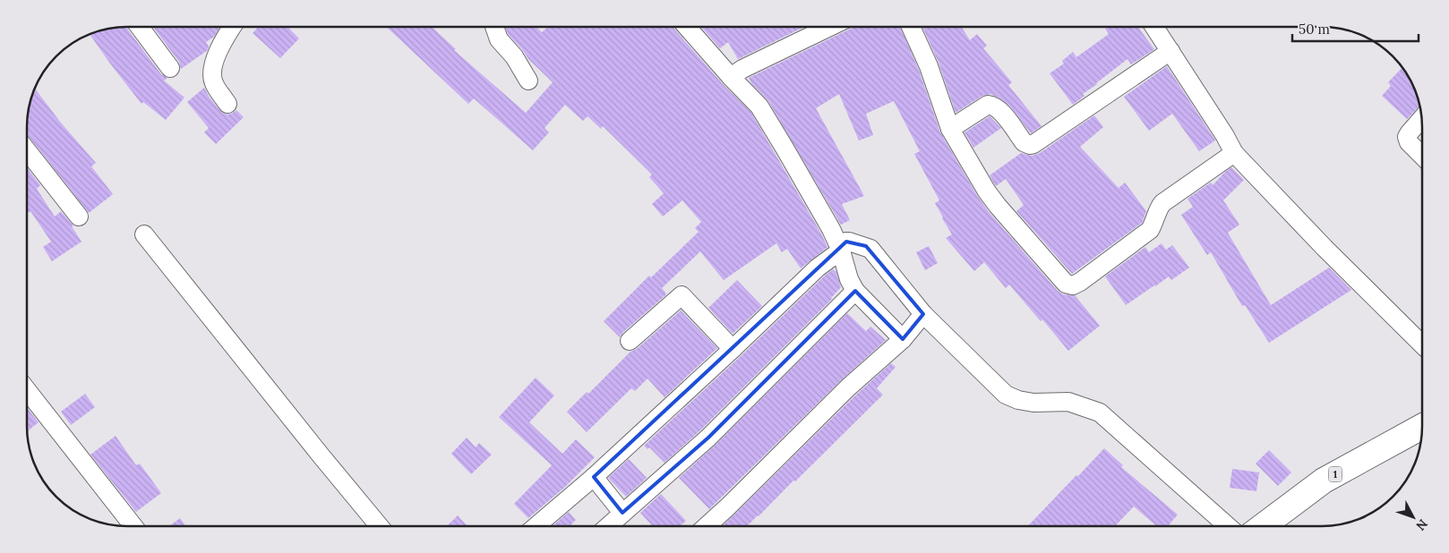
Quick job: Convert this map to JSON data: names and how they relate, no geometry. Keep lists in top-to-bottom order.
{
  "streets": {
    "highway": ["1"]
  },
  "scale_bar": "50 m",
  "north": "bottom right"
}
